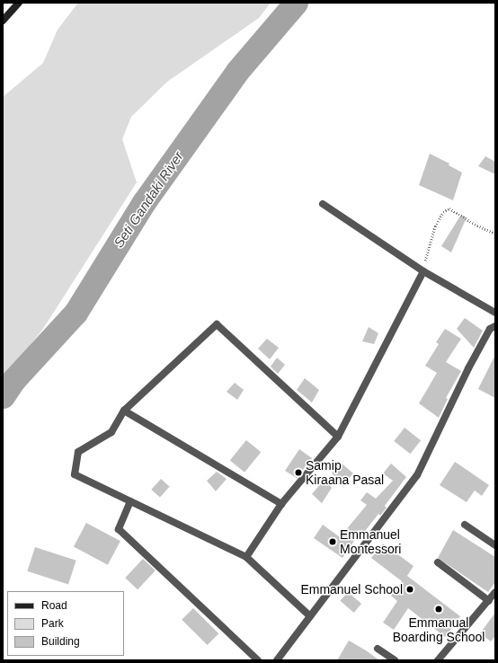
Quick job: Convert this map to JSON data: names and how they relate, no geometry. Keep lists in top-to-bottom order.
{
  "water": ["Seti Gandaki River"],
  "places": [
    "Samip Kiraana Pasal",
    "Emmanuel Montessori",
    "Emmanuel School",
    "Emmanual Boarding School"
  ],
  "legend": ["Road", "Park", "Building"]
}
